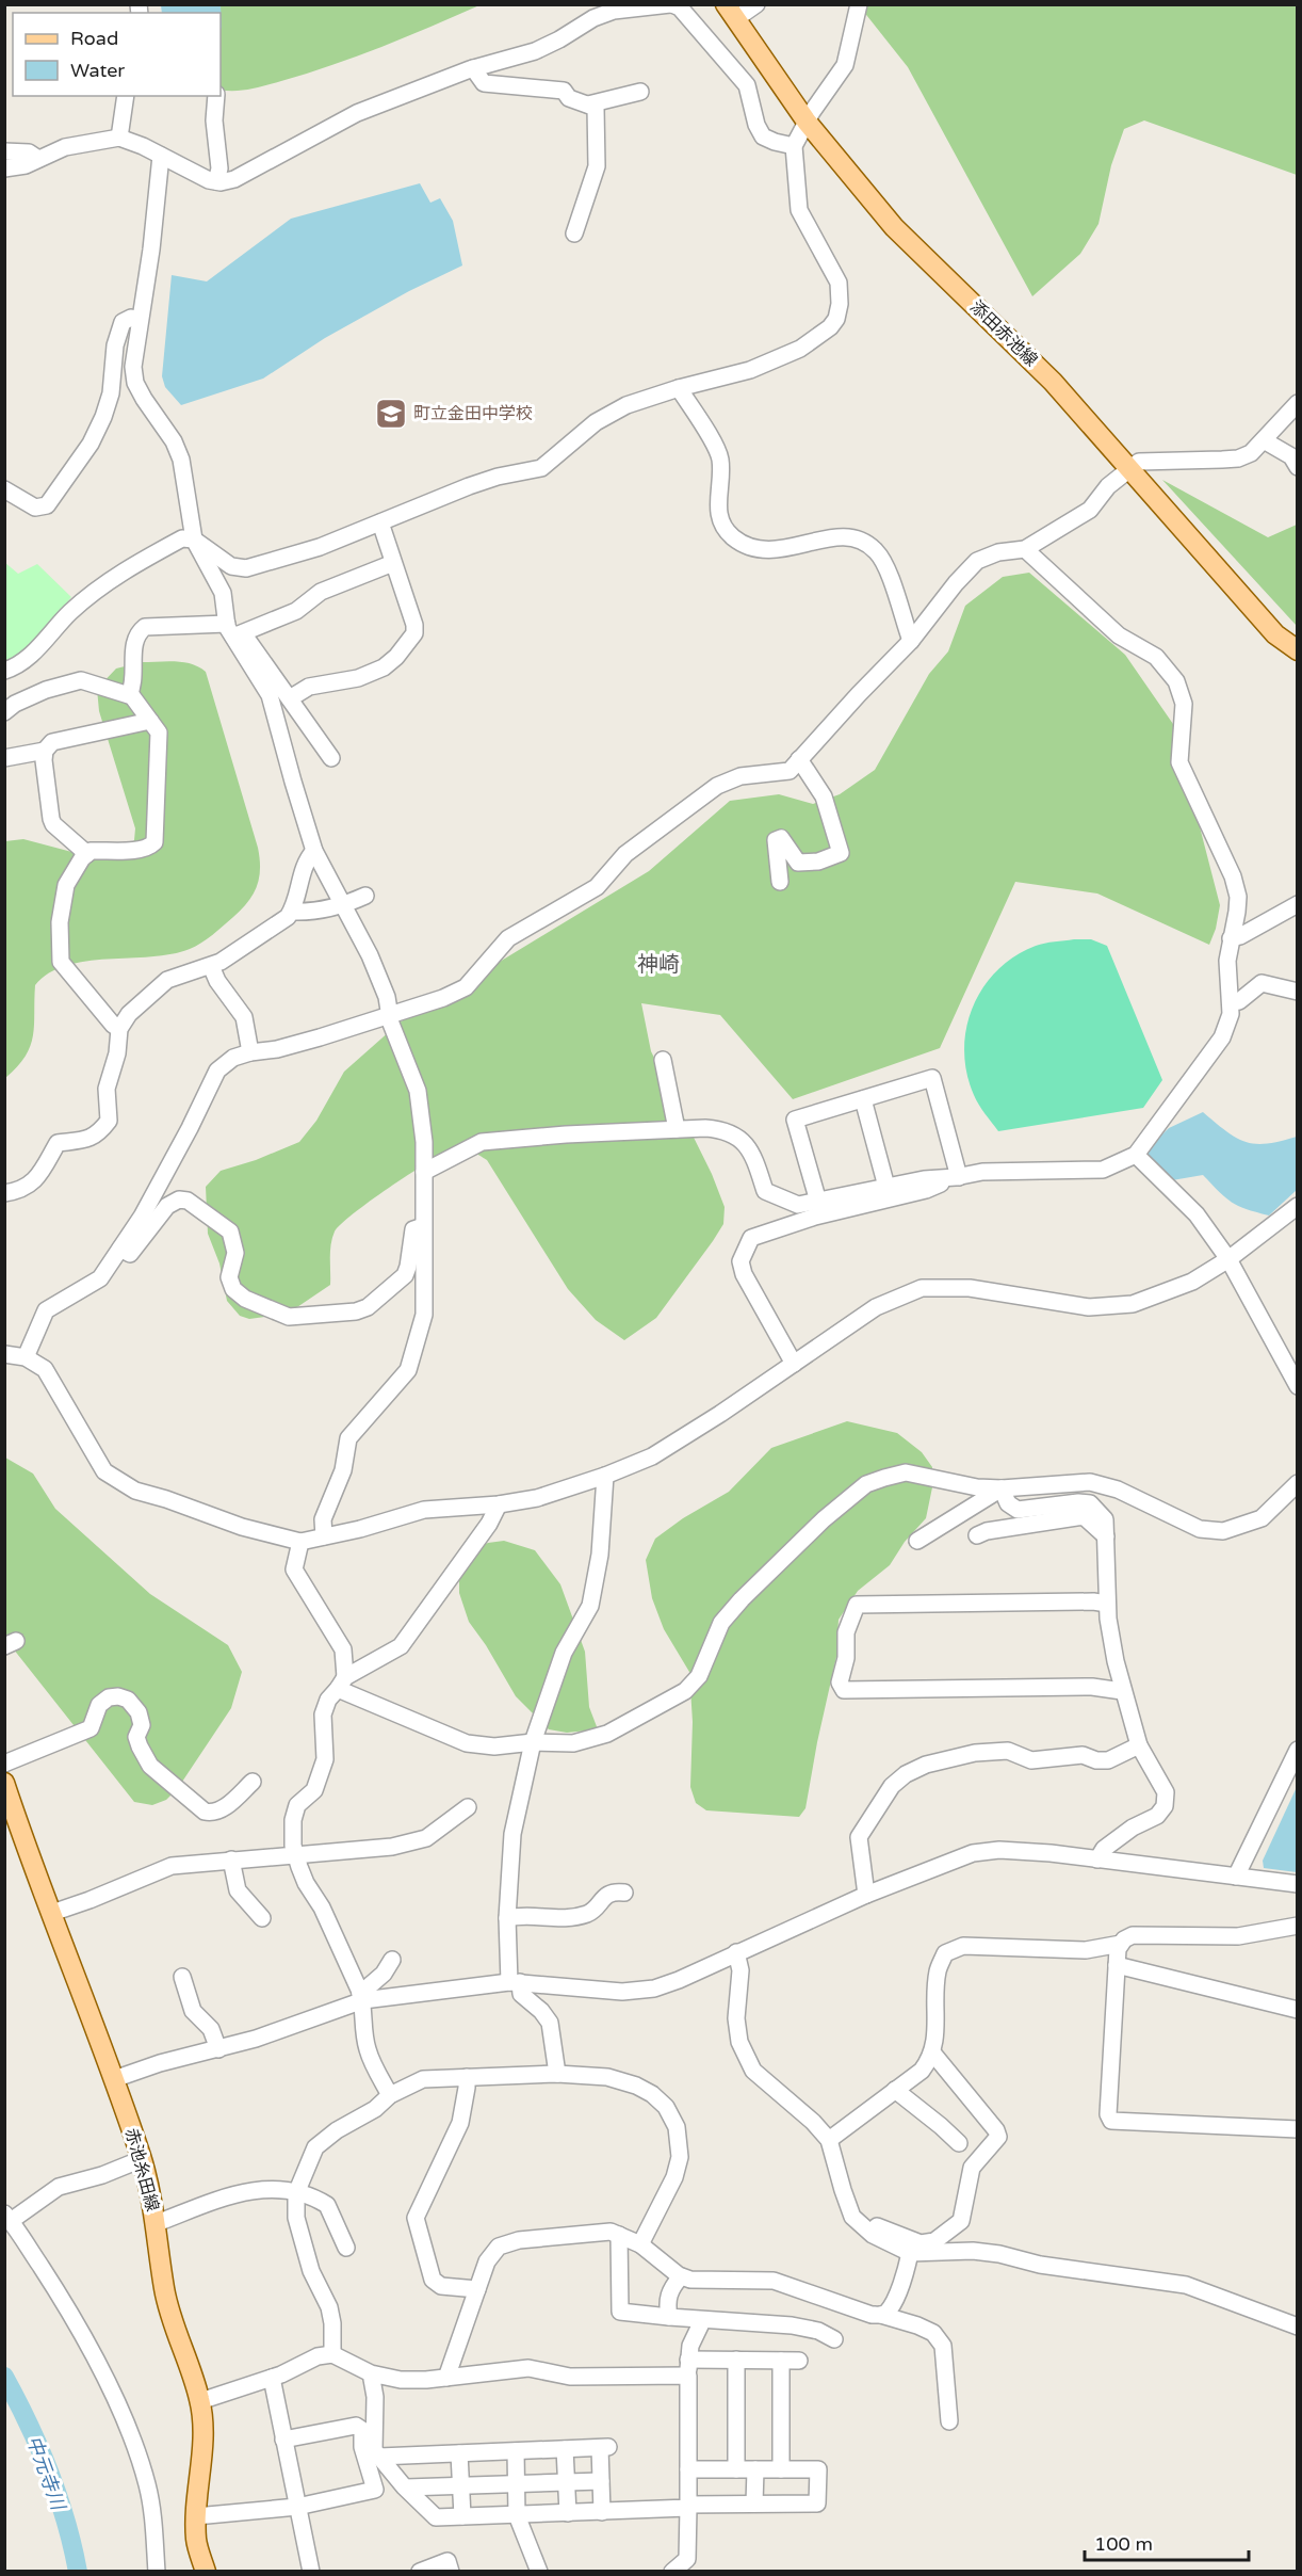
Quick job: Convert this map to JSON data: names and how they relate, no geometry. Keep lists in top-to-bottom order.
{
  "streets": {
    "main road": ["添田赤池線", "赤池糸田線"]
  },
  "districts": ["神崎"],
  "water": ["中元寺川"],
  "places": {
    "school or university": ["町立金田中学校"]
  },
  "legend": ["Road", "Water"],
  "scale_bar": "100 m"
}
